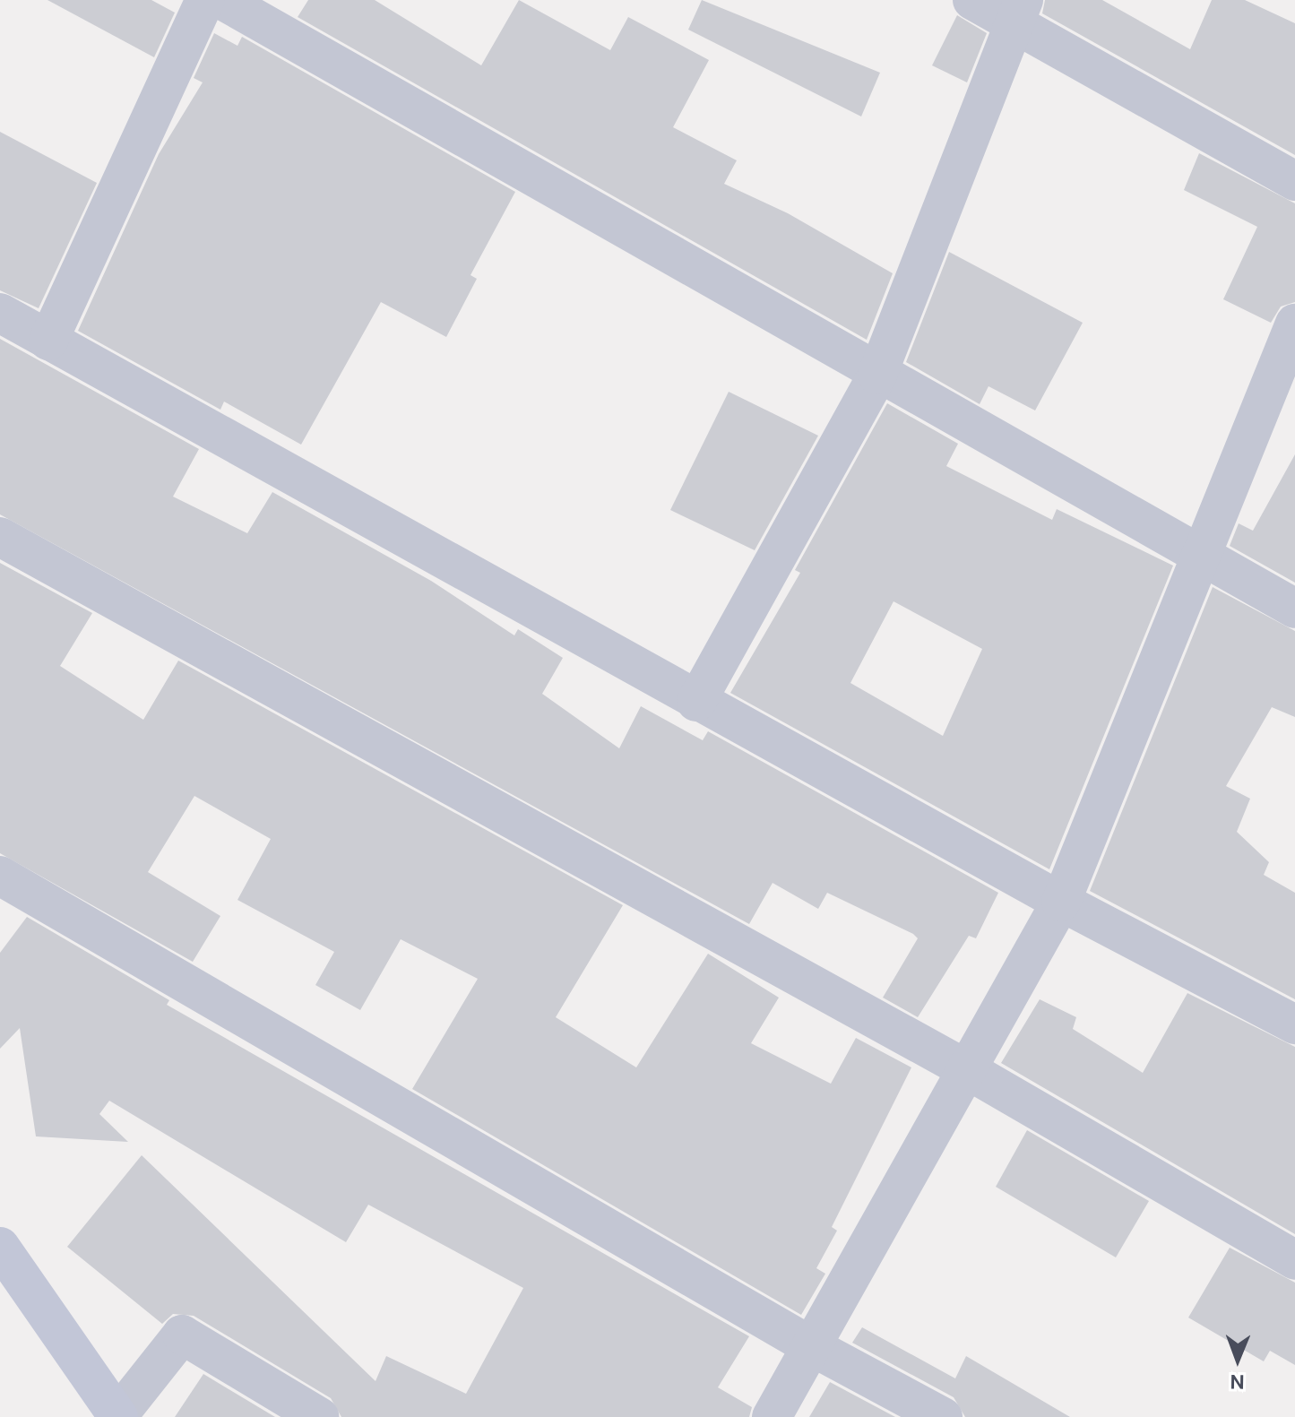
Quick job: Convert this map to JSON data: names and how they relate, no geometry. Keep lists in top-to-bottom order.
{
  "north": "bottom"
}
